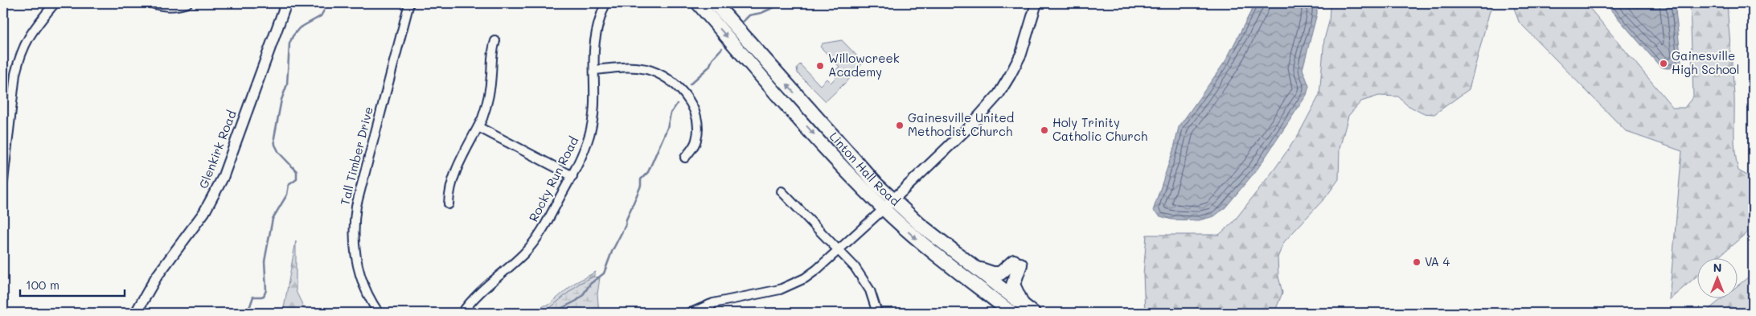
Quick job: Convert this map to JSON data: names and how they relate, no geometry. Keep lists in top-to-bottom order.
{
  "streets": {
    "main road": ["Linton Hall Road"],
    "street": ["Glenkirk Road", "Tall Timber Drive", "Rocky Run Road"]
  },
  "places": [
    "Gainesville High School",
    "Willowcreek Academy",
    "Gainesville United Methodist Church",
    "Holy Trinity Catholic Church",
    "VA 4"
  ],
  "scale_bar": "100 m",
  "north": "top"
}
